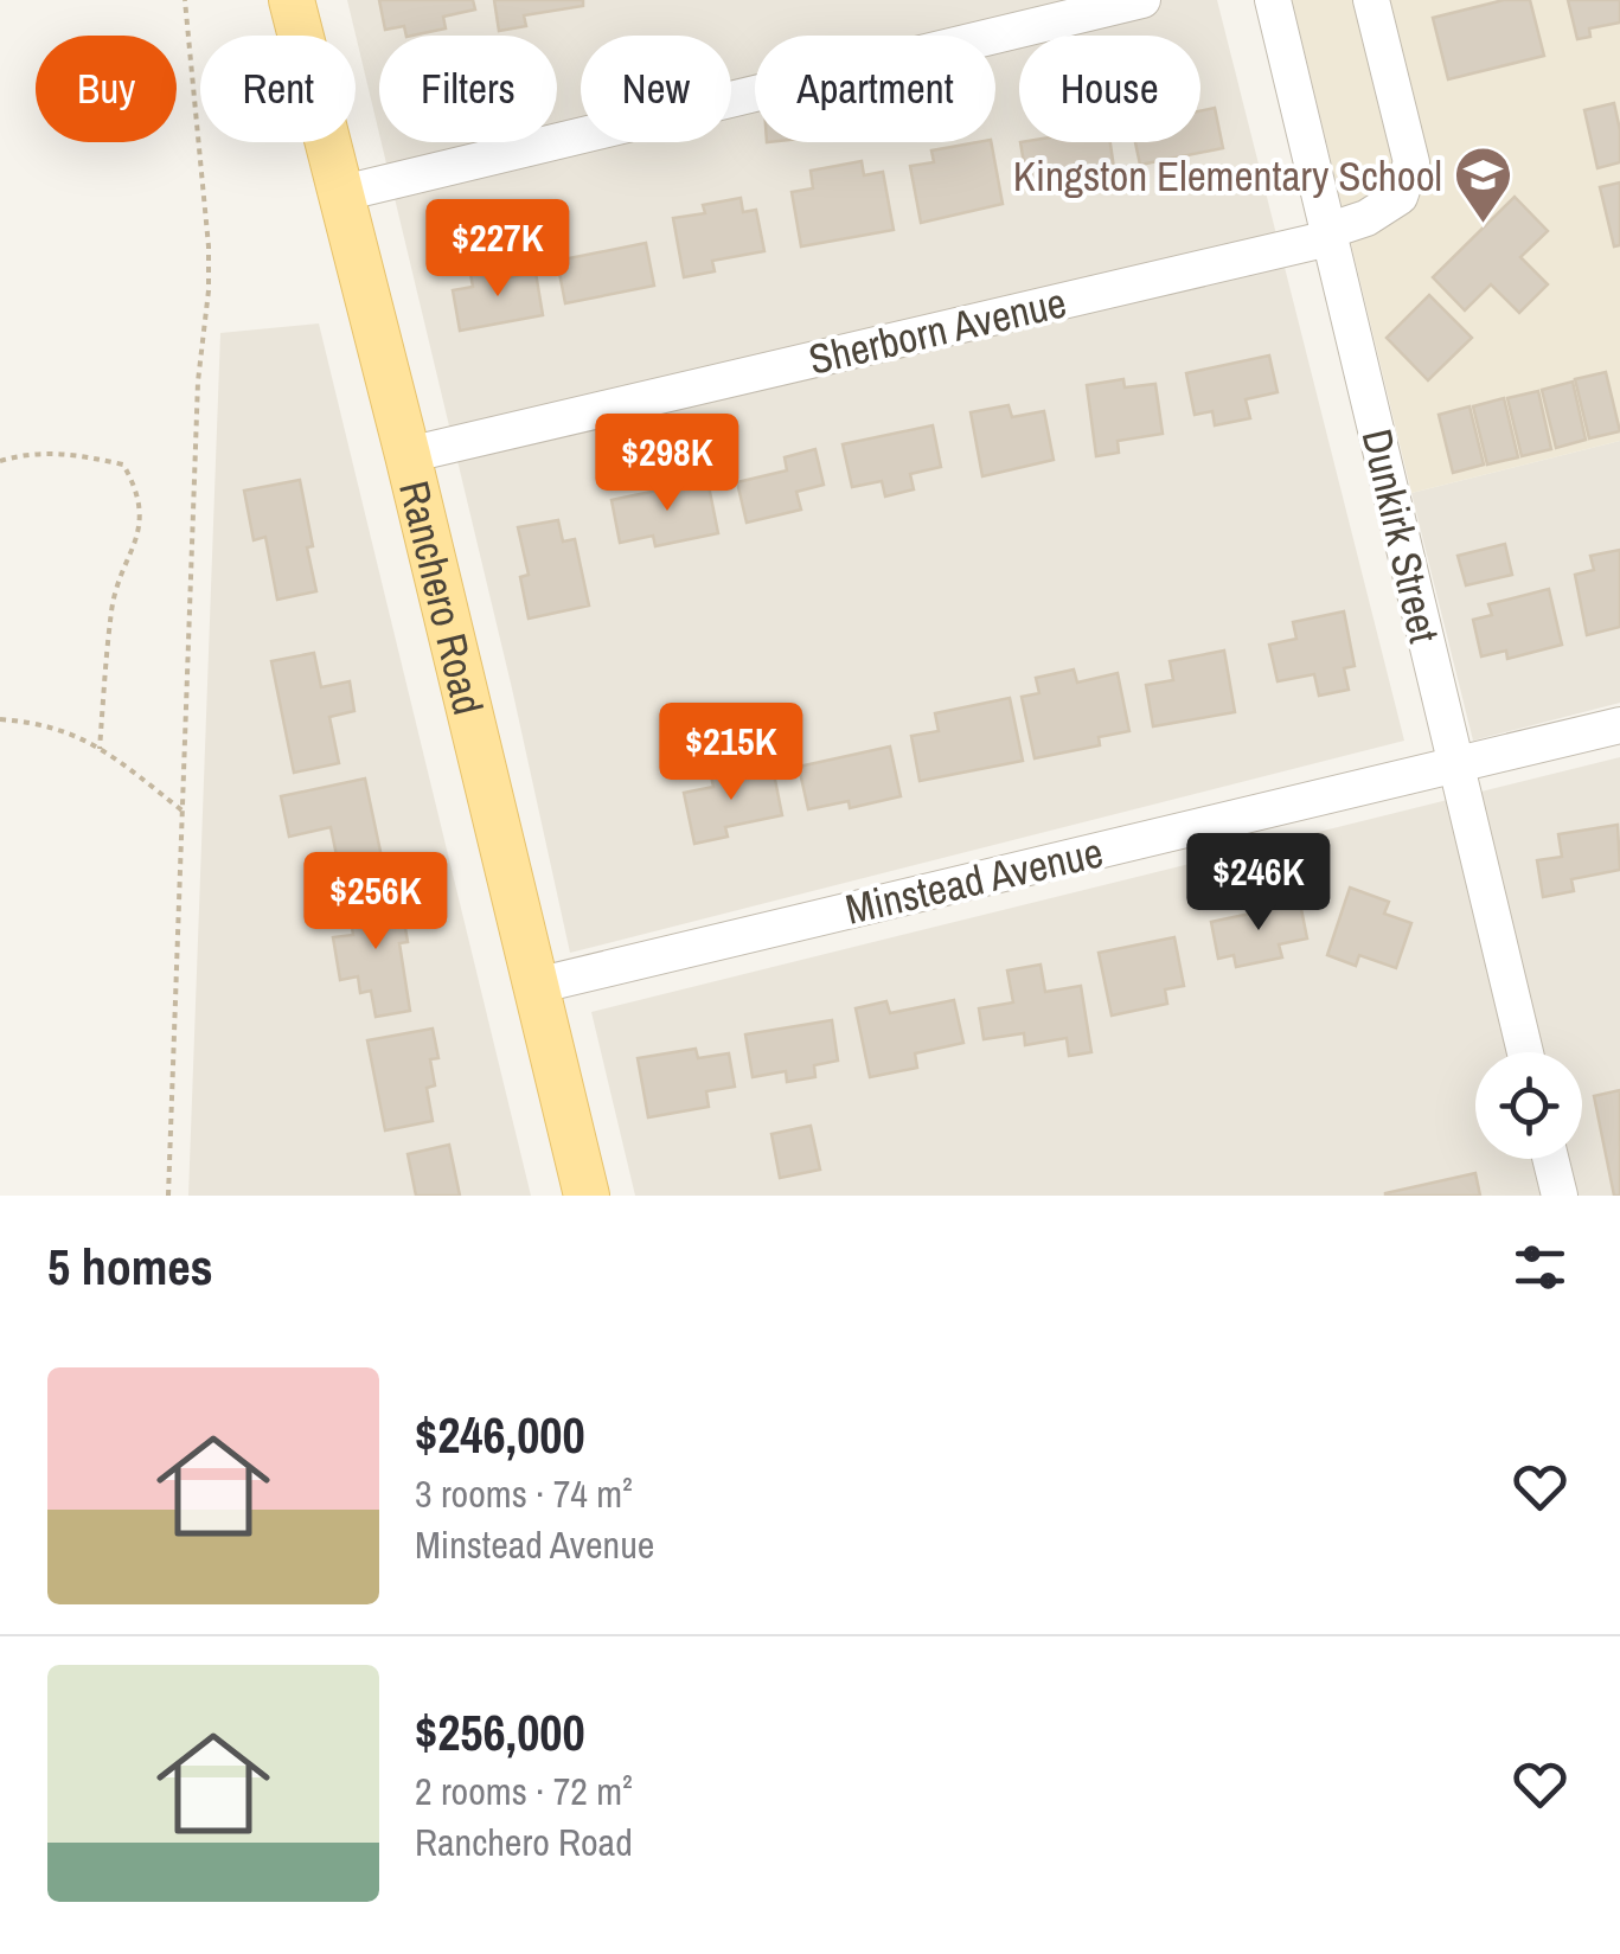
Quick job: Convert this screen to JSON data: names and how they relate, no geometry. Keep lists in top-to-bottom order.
{
  "streets": {
    "main road": ["Ranchero Road"],
    "street": ["Sherborn Avenue", "Dunkirk Street", "Minstead Avenue"]
  },
  "crossings": [
    ["Sherborn Avenue", "Dunkirk Street"],
    ["Sherborn Avenue", "Ranchero Road"],
    ["Dunkirk Street", "Minstead Avenue"],
    ["Ranchero Road", "Minstead Avenue"]
  ],
  "places": {
    "school or university": ["Kingston Elementary School"]
  },
  "page": {
    "chip": [
      "Buy",
      "Rent",
      "Filters",
      "New",
      "Apartment",
      "House"
    ],
    "price": [
      "$227K",
      "$298K",
      "$215K",
      "$246K",
      "$256K"
    ],
    "heading": "5 homes",
    "list": [
      {
        "name": "$246,000",
        "note": "3 rooms · 74 m² · Minstead Avenue"
      },
      {
        "name": "$256,000",
        "note": "2 rooms · 72 m² · Ranchero Road"
      }
    ]
  }
}
